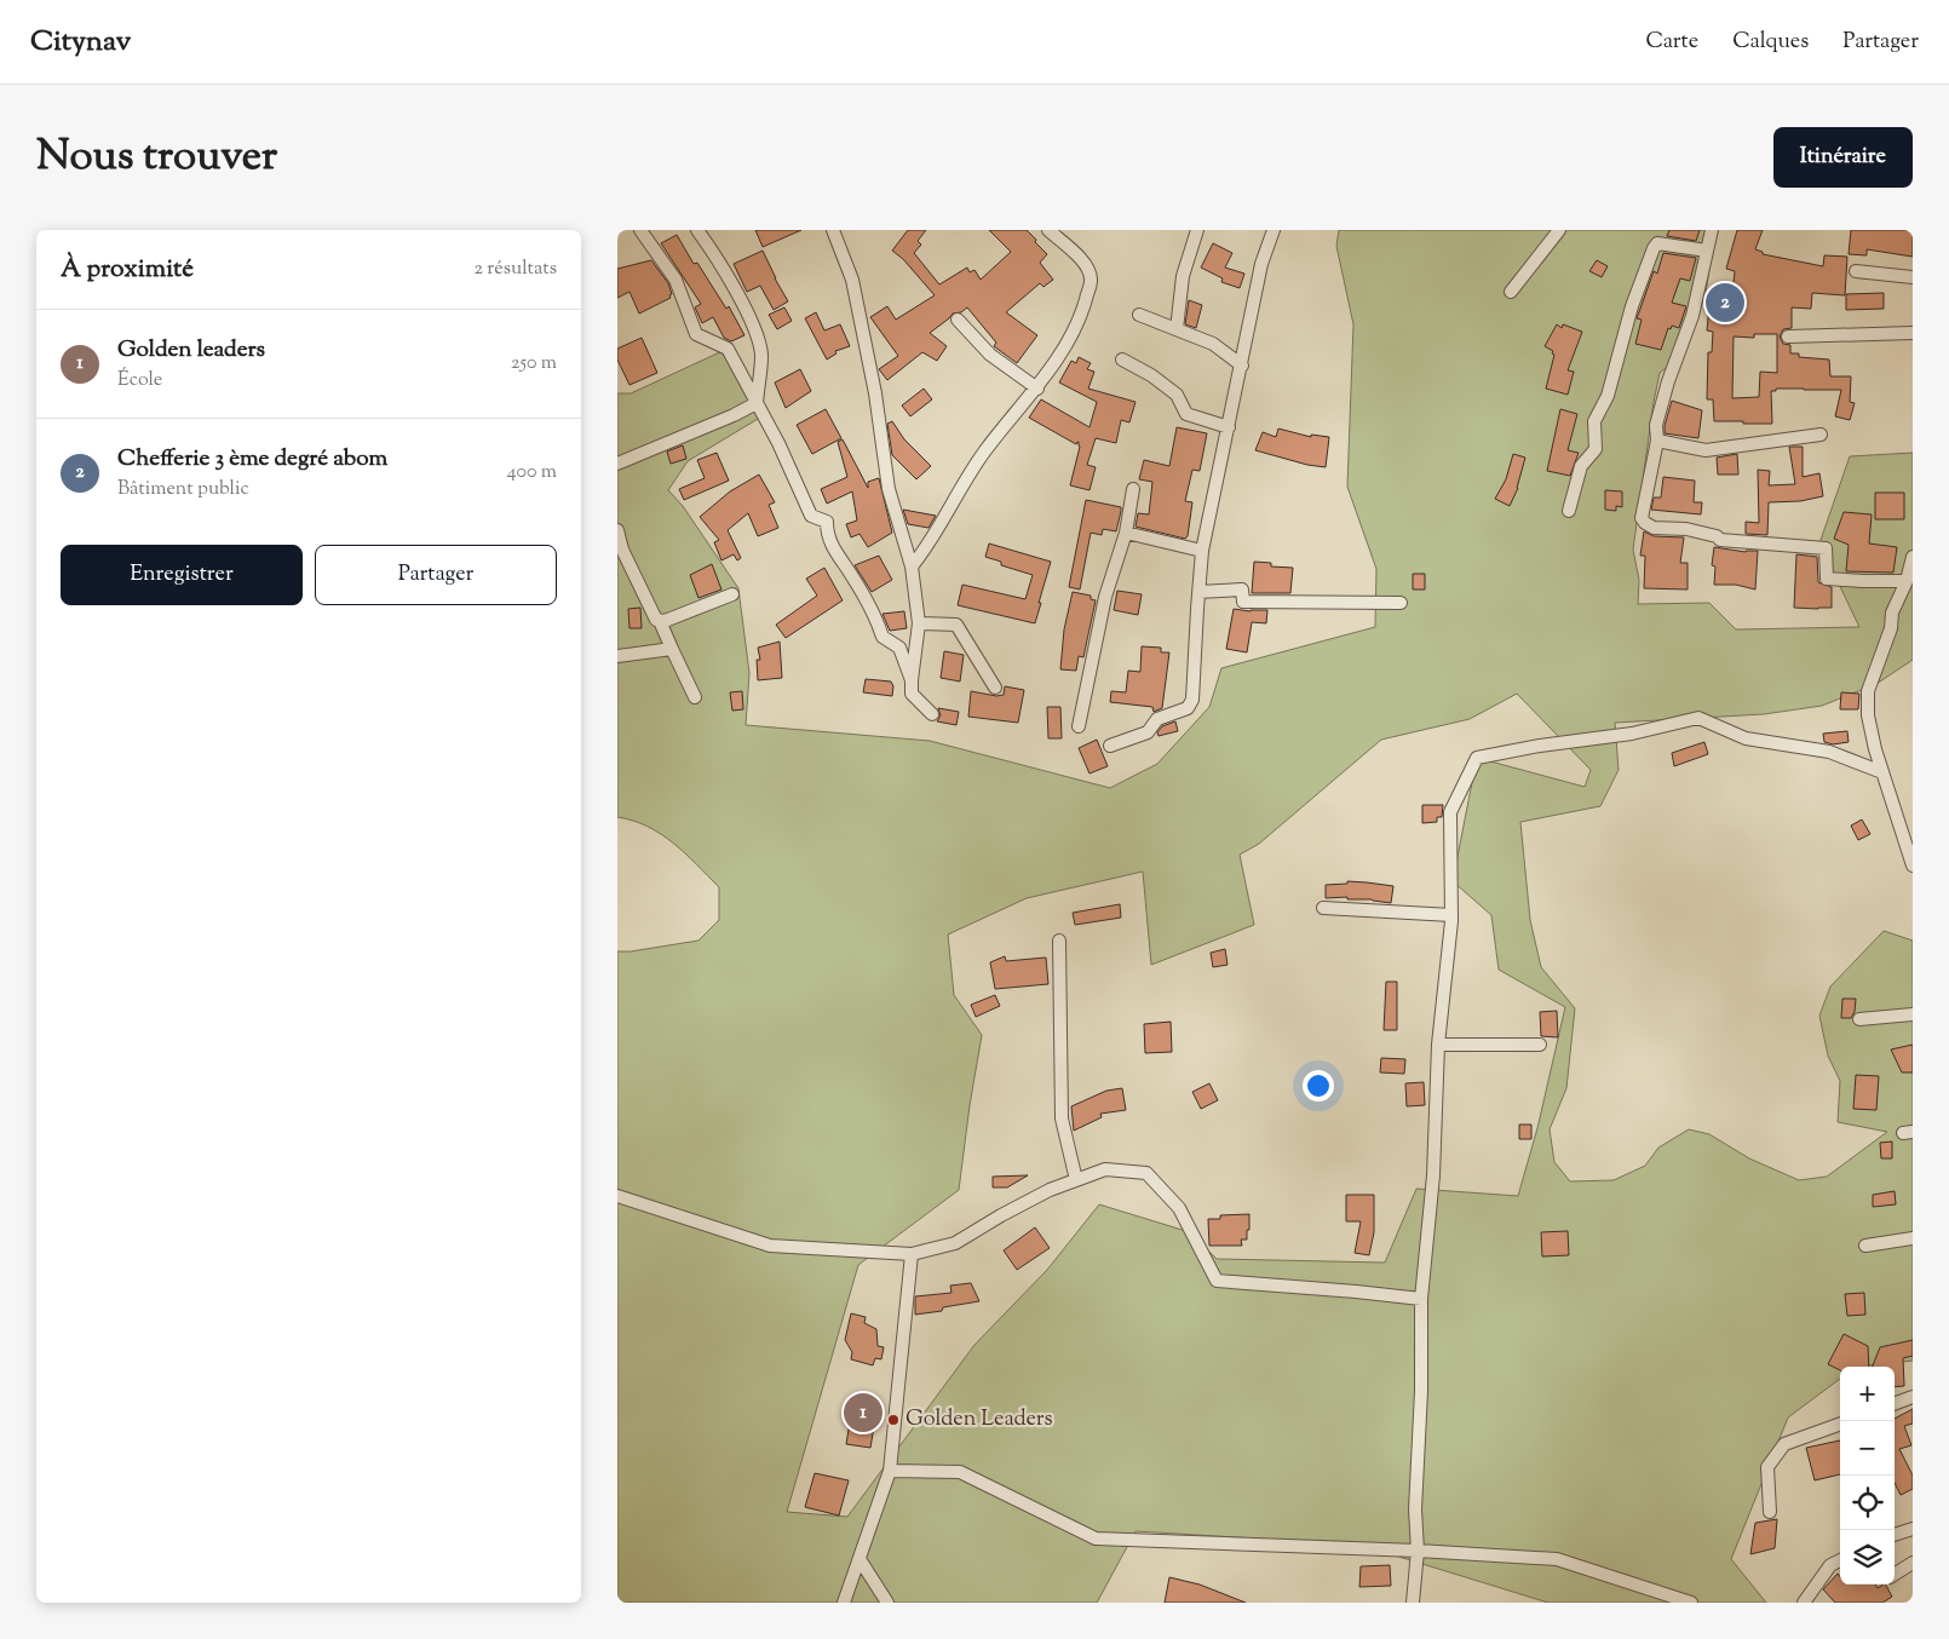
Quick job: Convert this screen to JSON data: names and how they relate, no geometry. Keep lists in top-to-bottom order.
{
  "places": ["Golden Leaders"],
  "page": {
    "header": "Citynav",
    "nav": ["Carte", "Calques", "Partager"],
    "title": "Nous trouver",
    "buttons": [
      "Itinéraire",
      ["Enregistrer", "Partager"]
    ],
    "heading": ["À proximité", "2 résultats"],
    "pins": ["2", "1"],
    "list": [
      {
        "mark": "1",
        "name": "Golden leaders",
        "note": "École",
        "value": "250 m"
      },
      {
        "mark": "2",
        "name": "Chefferie 3 ème degré abom",
        "note": "Bâtiment public",
        "value": "400 m"
      }
    ],
    "map_buttons": ["+", "−"]
  }
}
